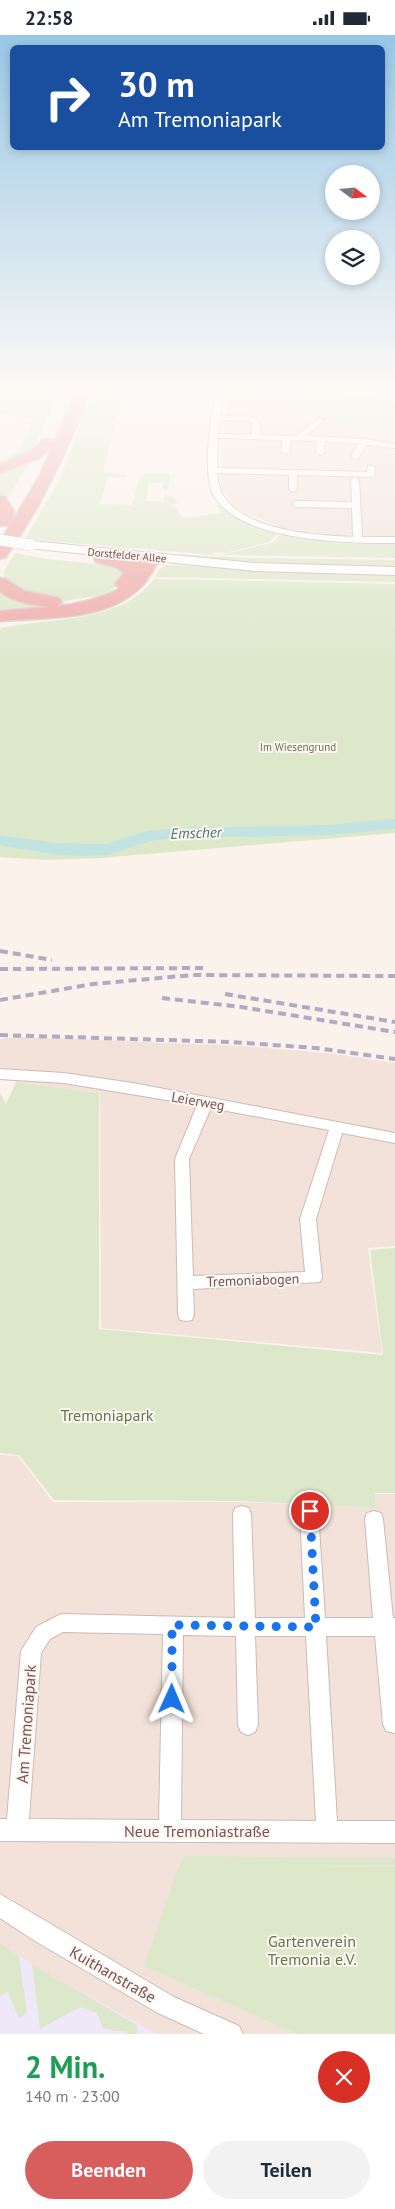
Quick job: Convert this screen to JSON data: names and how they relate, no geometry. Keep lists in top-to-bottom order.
{
  "streets": {
    "main road": ["Dorstfelder Allee"],
    "street": [
      "Leierweg",
      "Tremoniabogen",
      "Am Tremoniapark",
      "Neue Tremoniastraße",
      "Kuithanstraße"
    ]
  },
  "crossings": [
    ["Leierweg", "Tremoniabogen"],
    ["Am Tremoniapark", "Neue Tremoniastraße"]
  ],
  "water": ["Emscher"],
  "parks": ["Im Wiesengrund", "Tremoniapark", "Gartenverein Tremonia e.V."],
  "north": "right",
  "page": {
    "status": "22:58",
    "turn": ["30 m", "Am Tremoniapark"],
    "heading": ["2 Min.", "140 m · 23:00"],
    "buttons": ["Beenden", "Teilen"]
  }
}
